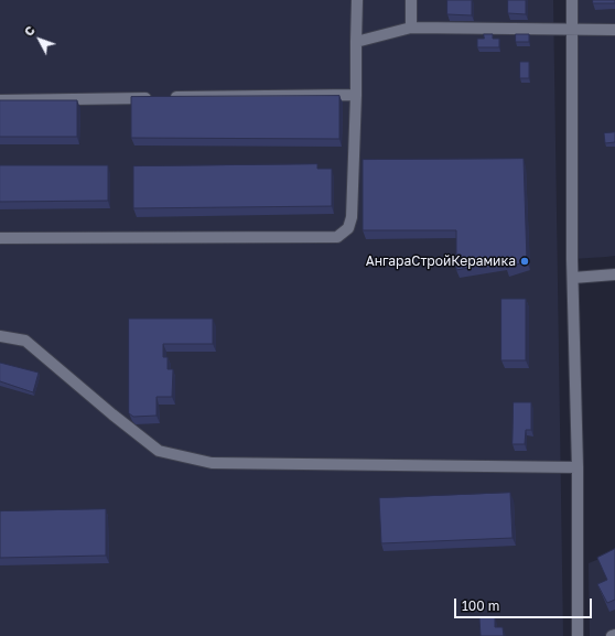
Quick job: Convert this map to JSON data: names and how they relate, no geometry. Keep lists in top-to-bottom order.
{
  "places": ["АнгараСтройКерамика"],
  "scale_bar": "100 m",
  "north": "top left"
}
